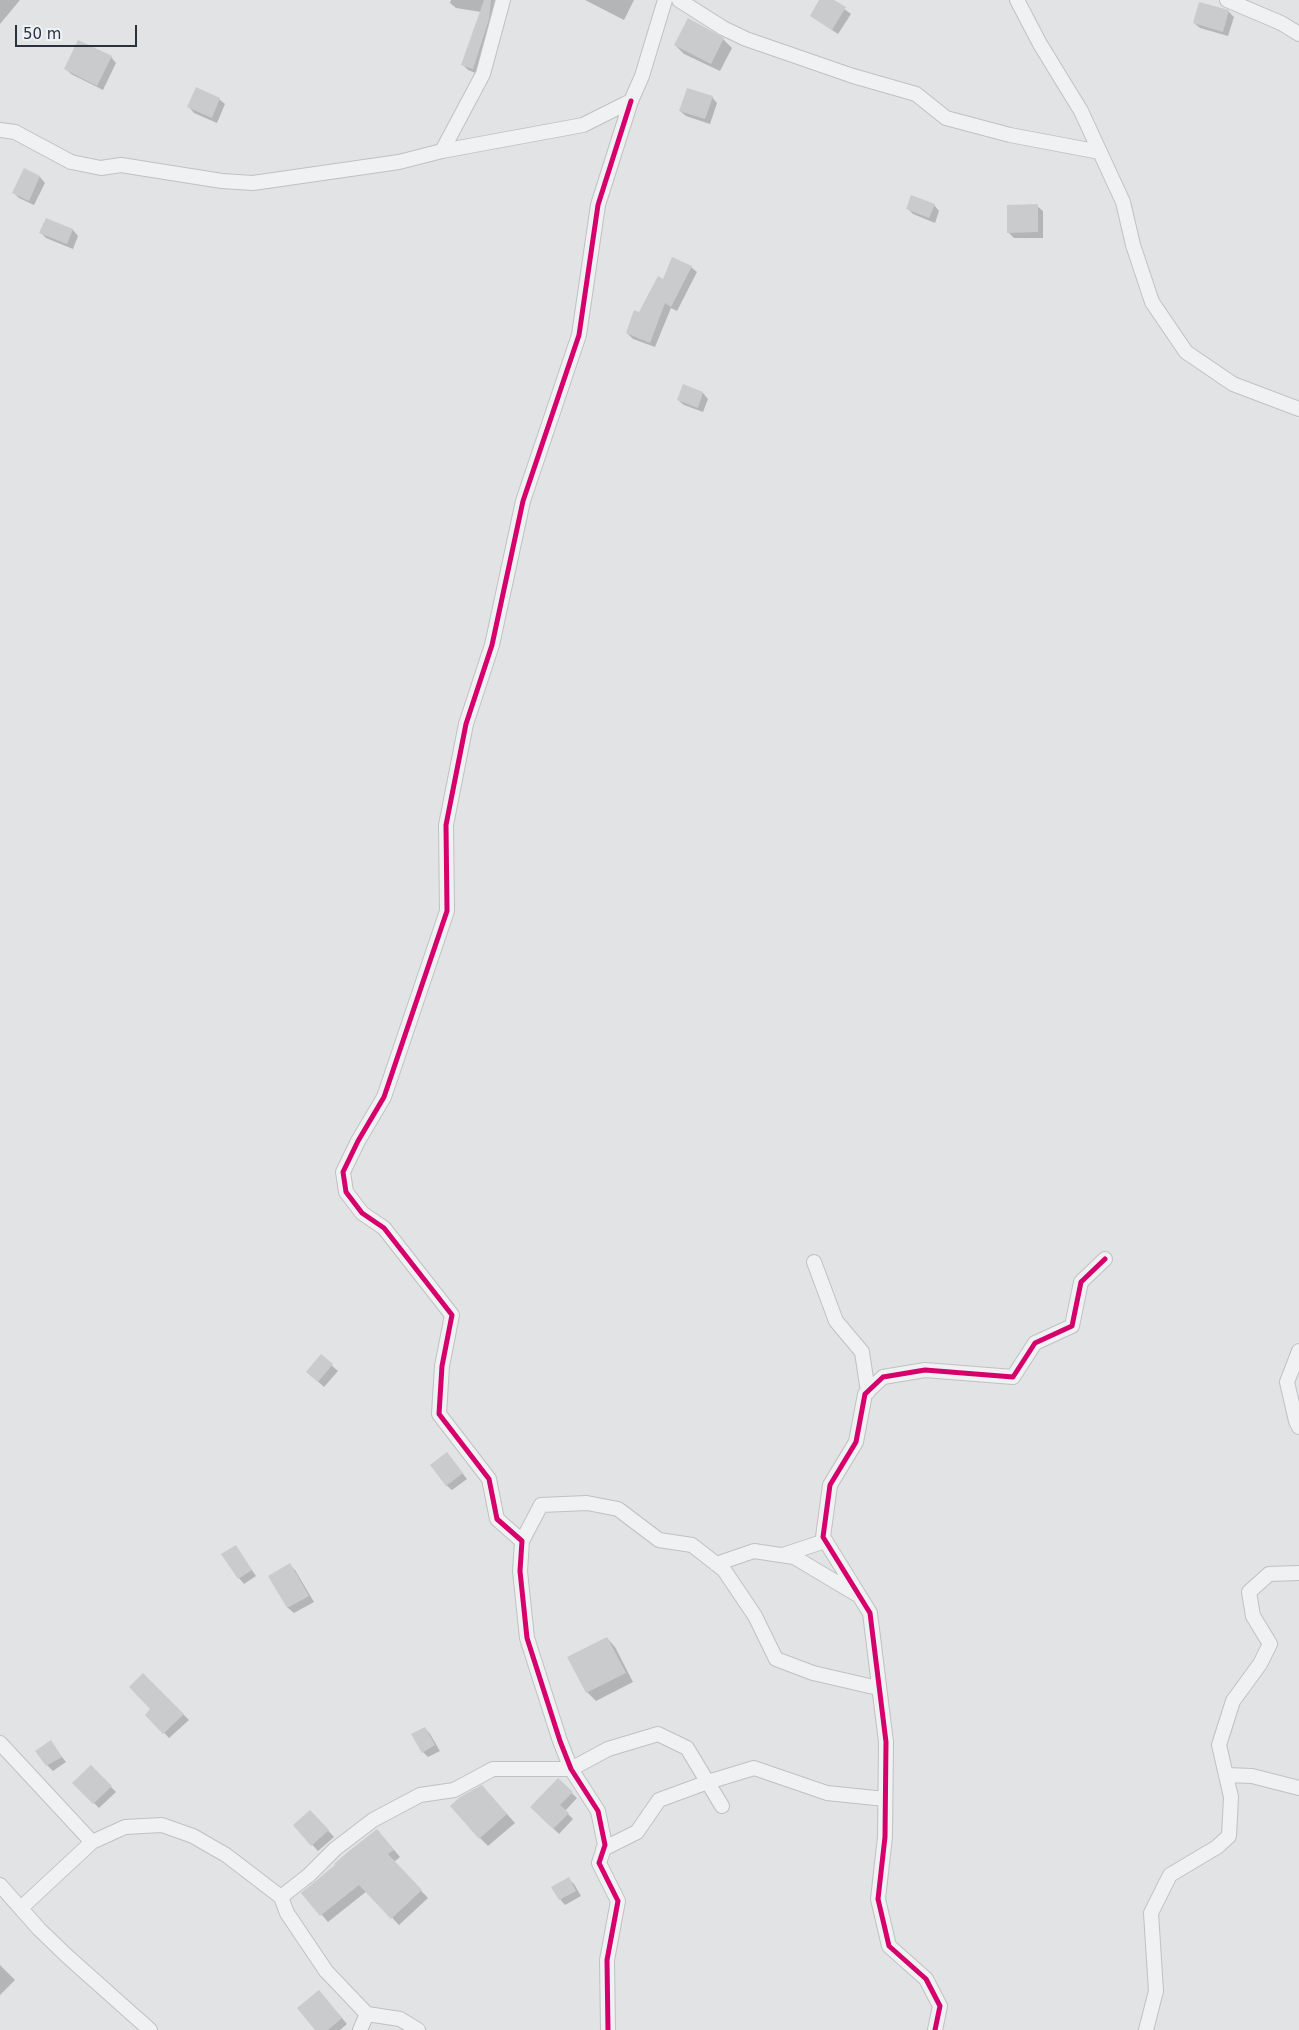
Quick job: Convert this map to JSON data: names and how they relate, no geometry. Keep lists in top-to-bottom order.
{
  "scale_bar": "50 m"
}
